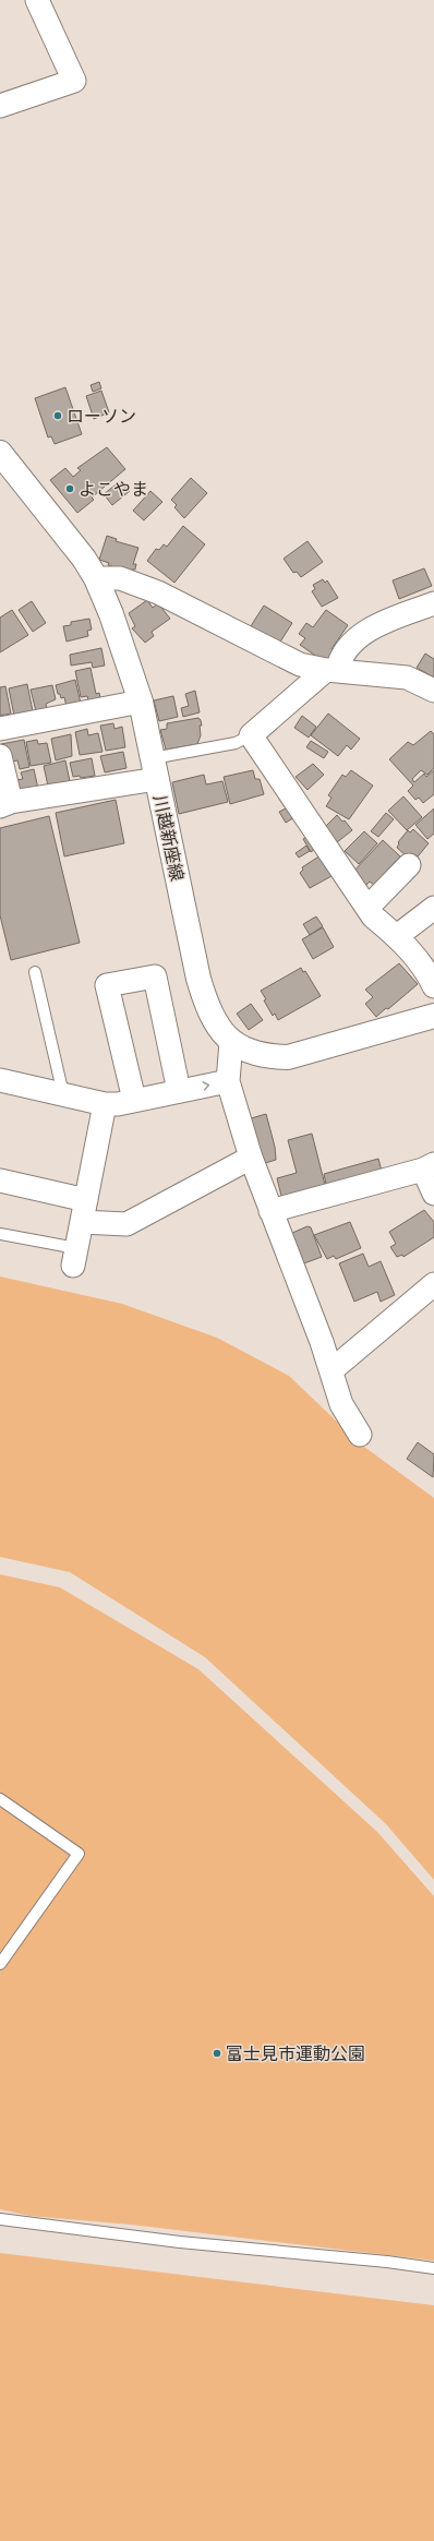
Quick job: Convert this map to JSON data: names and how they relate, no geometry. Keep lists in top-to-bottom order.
{
  "streets": {
    "main road": ["川越新座線"]
  },
  "places": ["ローソン", "よこやま", "富士見市運動公園"]
}
